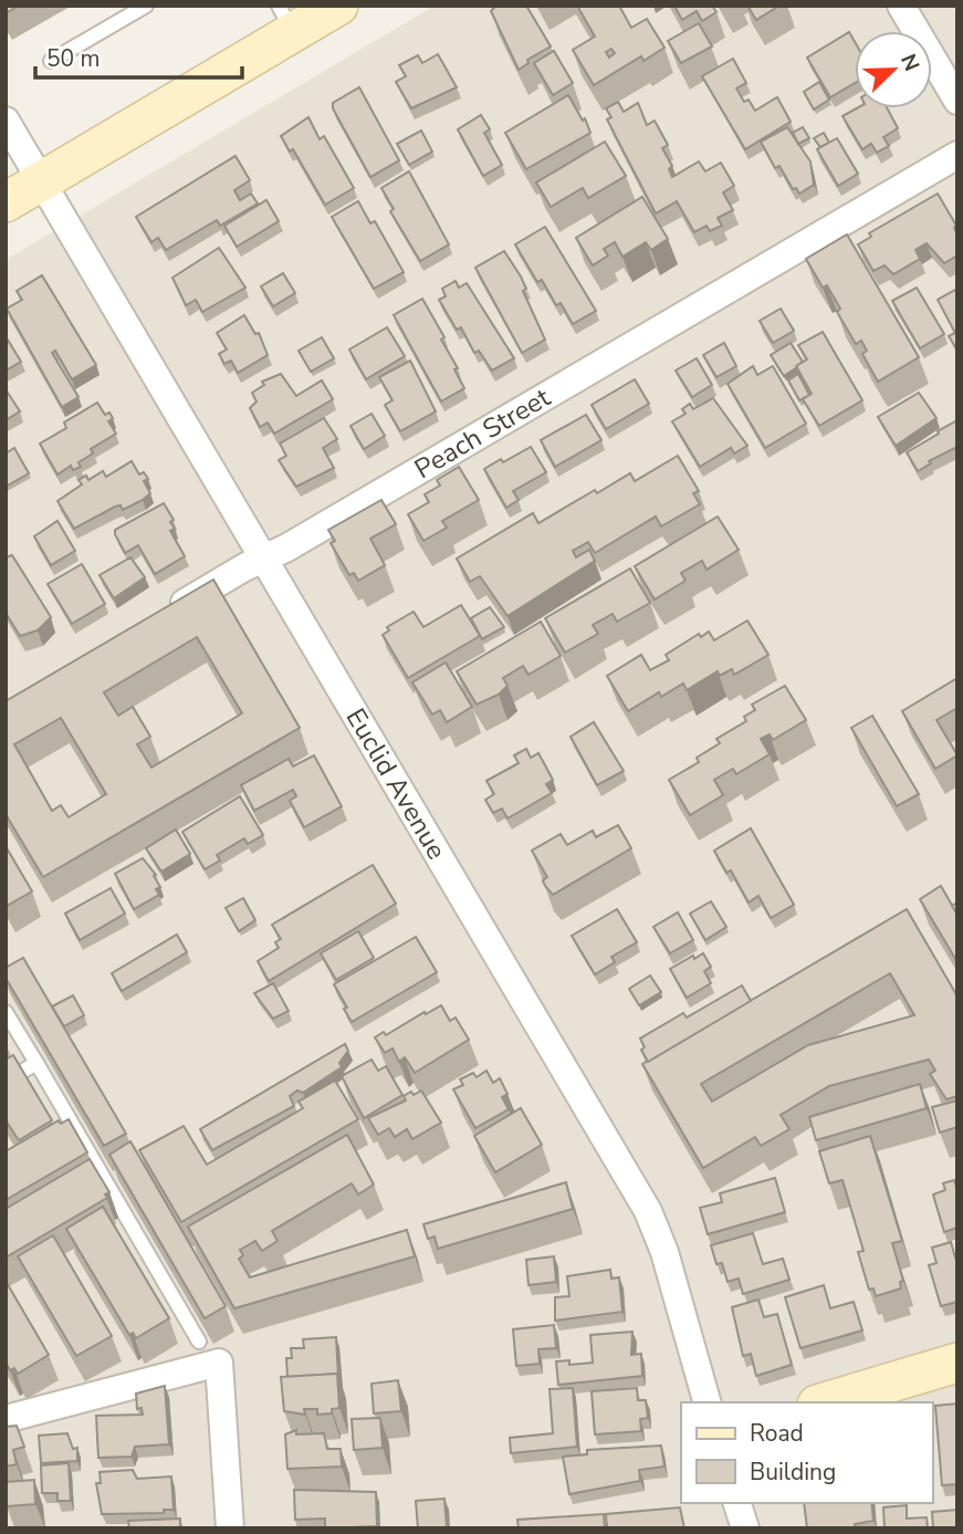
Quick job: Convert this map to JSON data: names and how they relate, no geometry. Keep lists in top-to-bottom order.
{
  "streets": {
    "street": ["Peach Street", "Euclid Avenue"]
  },
  "crossings": [
    ["Peach Street", "Euclid Avenue"]
  ],
  "legend": ["Road", "Building"],
  "scale_bar": "50 m",
  "north": "top right"
}
